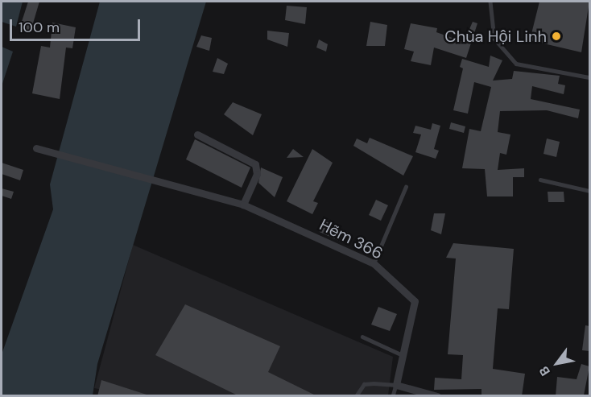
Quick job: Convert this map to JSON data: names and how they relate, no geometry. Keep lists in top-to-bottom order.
{
  "streets": {
    "street": ["Hẽm 366"]
  },
  "places": ["Chùa Hội Linh"],
  "scale_bar": "100 m",
  "north": "bottom left"
}
